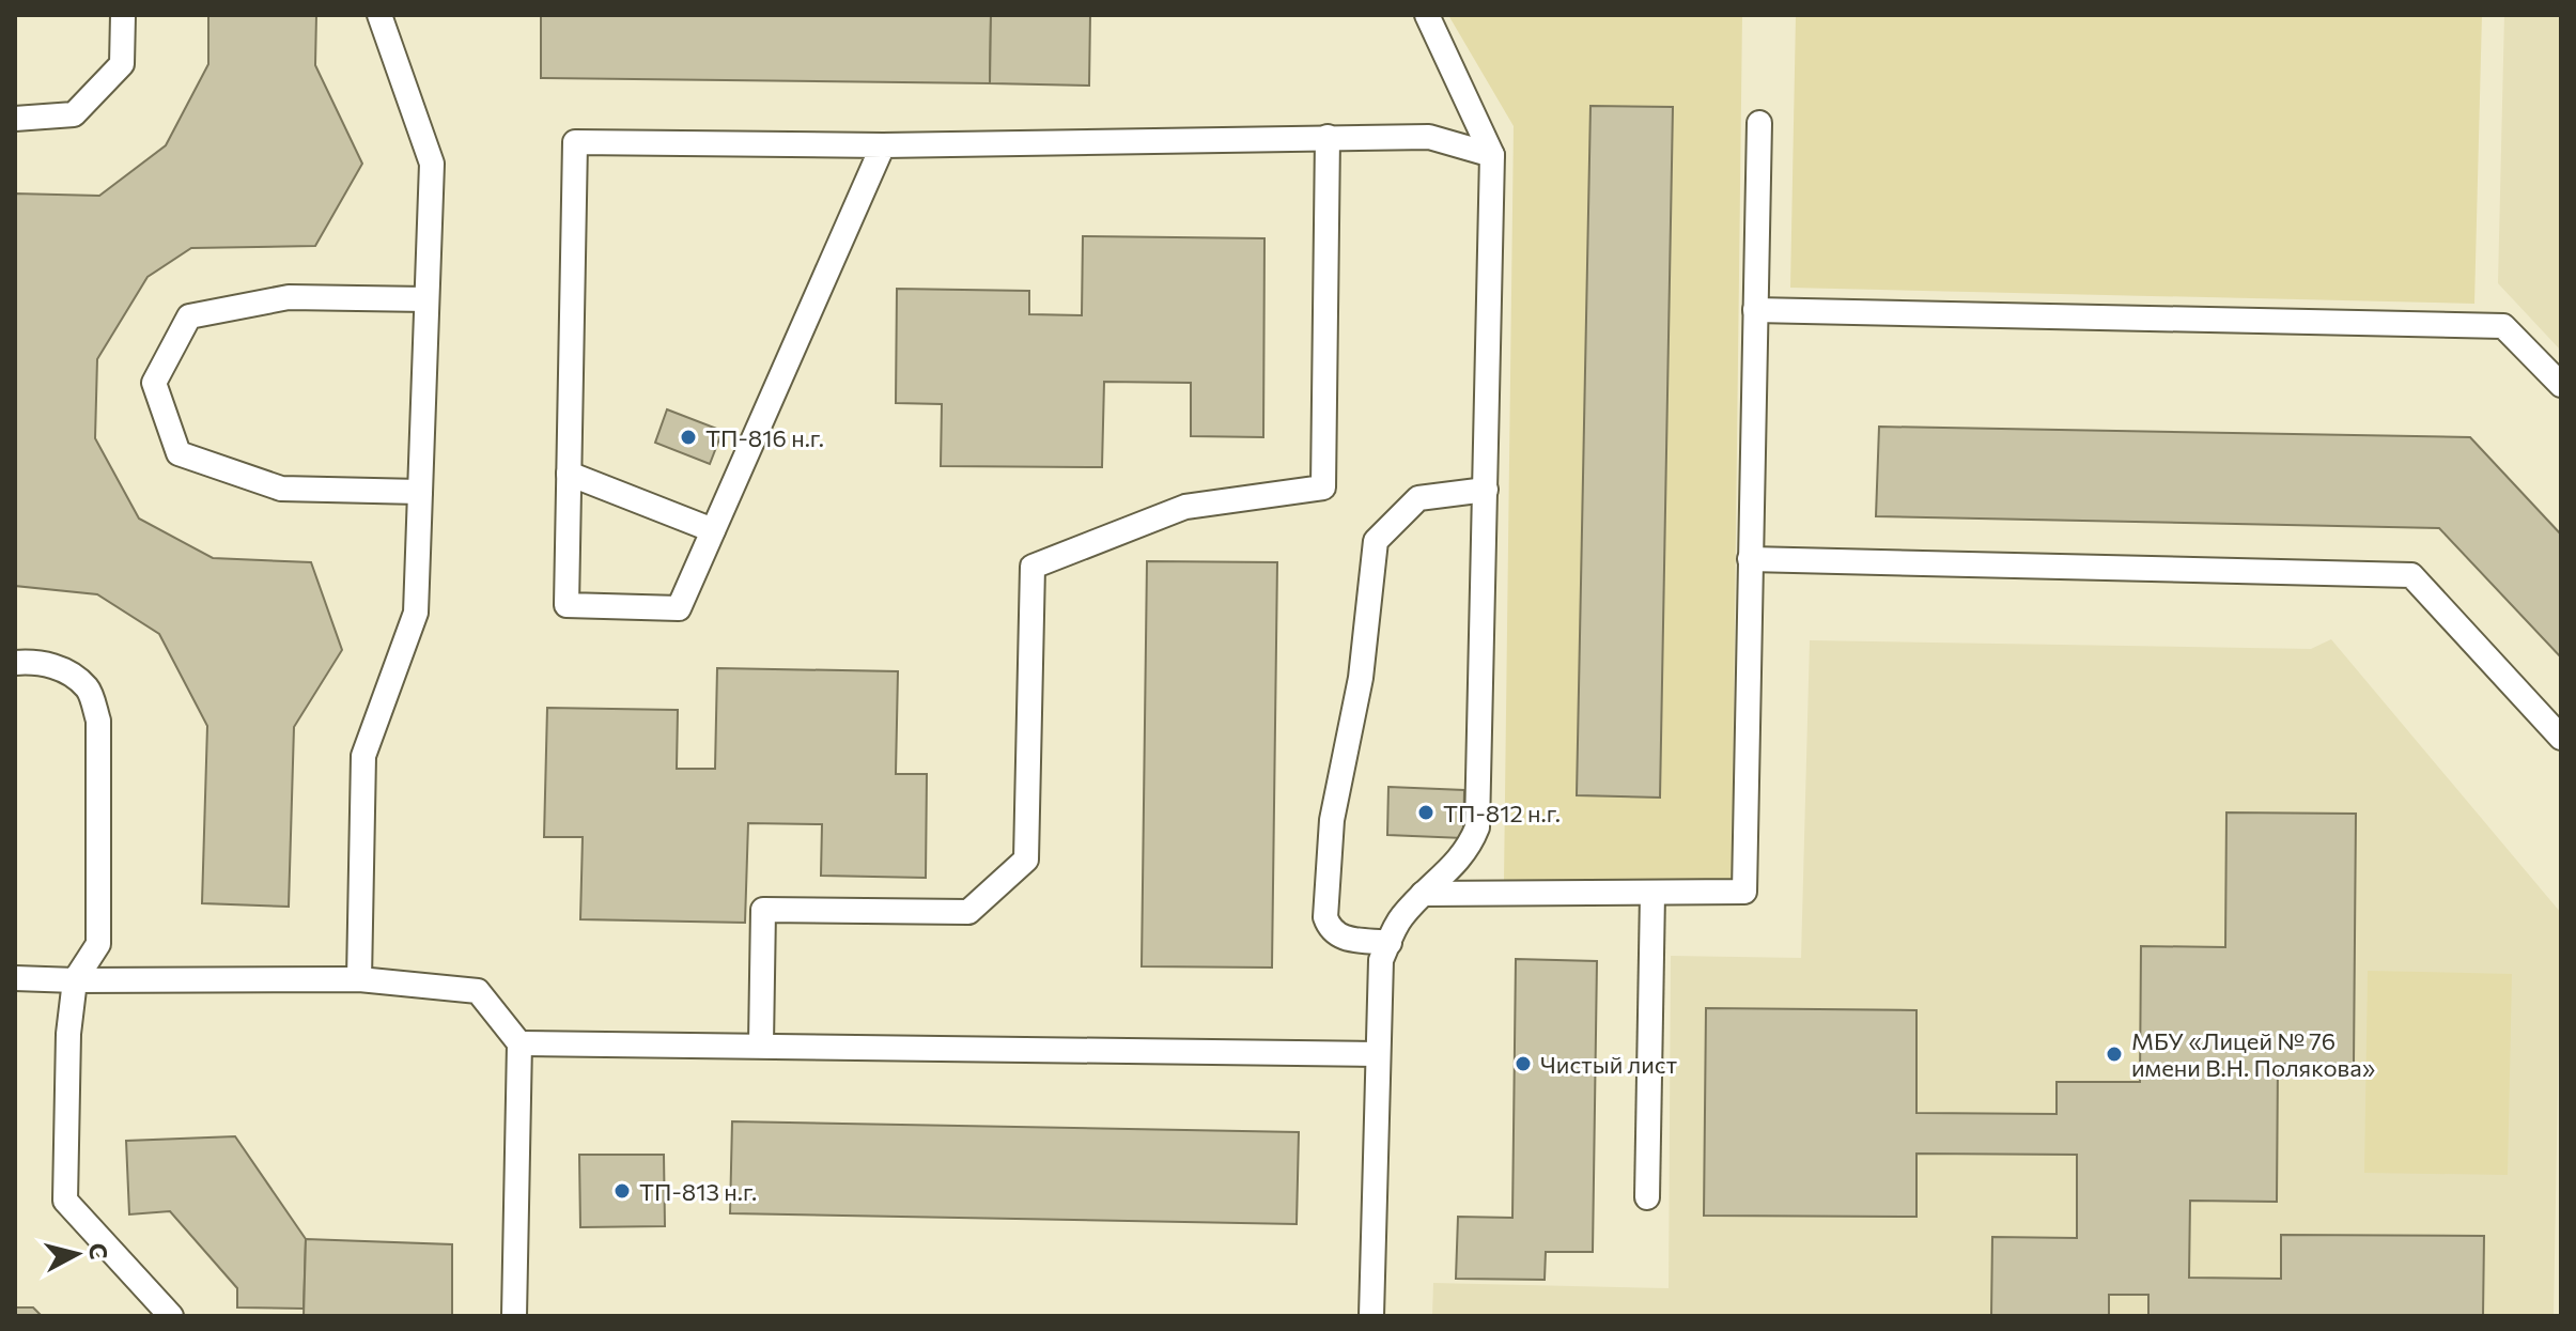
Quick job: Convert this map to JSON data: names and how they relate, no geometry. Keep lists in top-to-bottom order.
{
  "places": [
    "ТП-816 н.г.",
    "ТП-812 н.г.",
    "МБУ «Лицей № 76 имени В.Н. Полякова»",
    "Чистый лист",
    "ТП-813 н.г."
  ],
  "north": "right"
}
